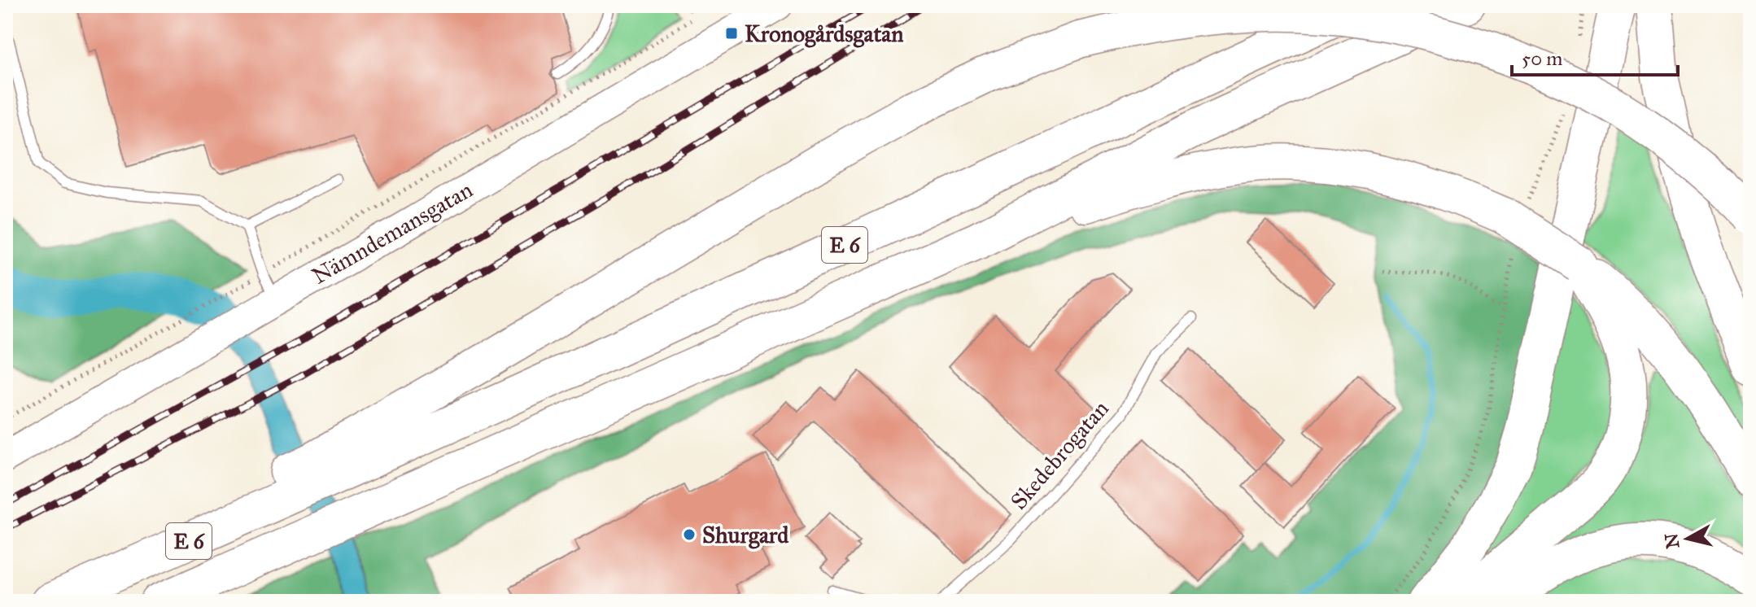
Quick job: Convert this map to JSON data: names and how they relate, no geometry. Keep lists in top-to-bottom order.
{
  "streets": {
    "highway": ["E 6"],
    "street": ["Nämndemansgatan"],
    "lane": ["Skedebrogatan"]
  },
  "places": {
    "transit": ["Kronogårdsgatan"],
    "other": ["Shurgard"]
  },
  "scale_bar": "50 m",
  "north": "left"
}
